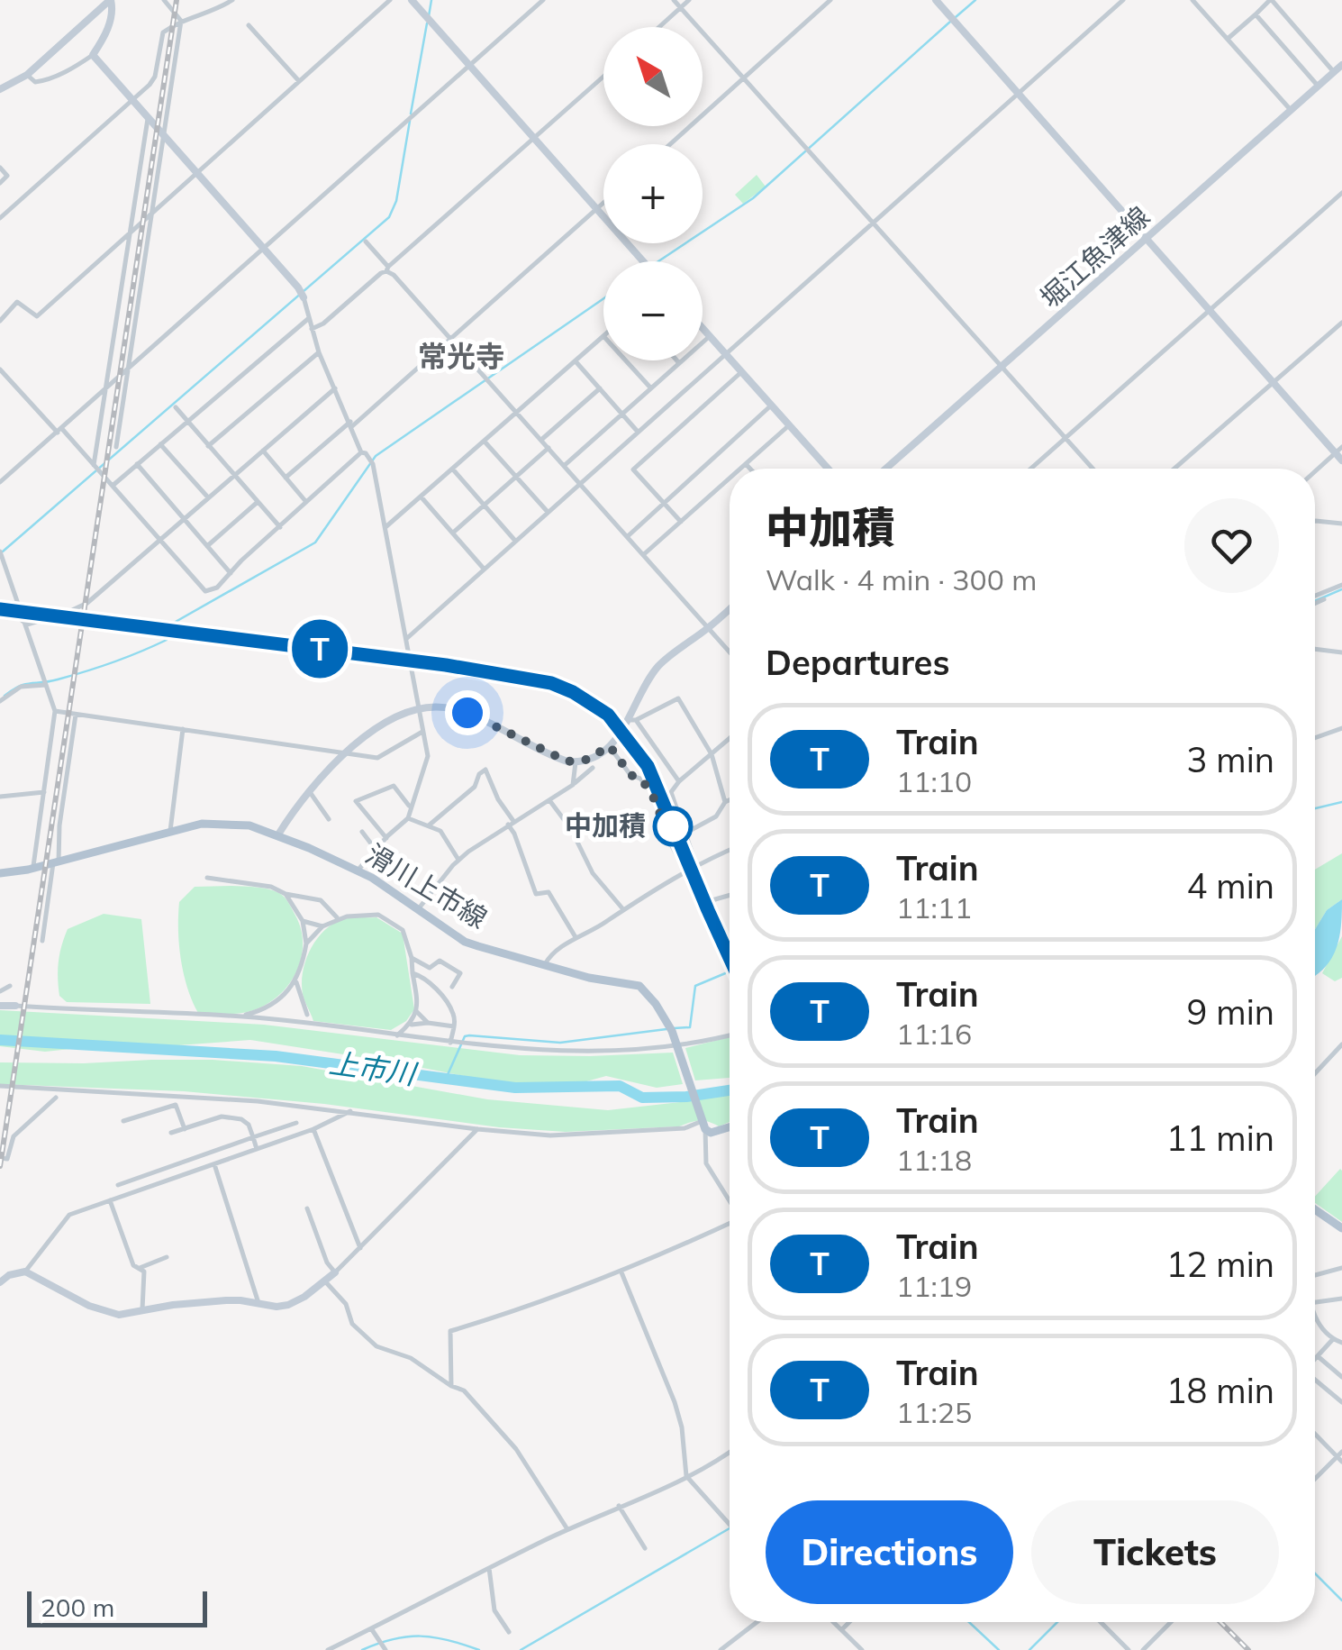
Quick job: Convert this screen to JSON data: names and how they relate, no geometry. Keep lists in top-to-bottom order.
{
  "streets": {
    "main road": ["滑川上市線"],
    "street": ["堀江魚津線"]
  },
  "districts": ["常光寺"],
  "water": ["上市川"],
  "places": ["中加積"],
  "scale_bar": "200 m",
  "north": "top left",
  "page": {
    "on_map": "T",
    "map_buttons": ["+", "−"],
    "heading": [
      ["中加積", "Walk · 4 min · 300 m"],
      "Departures"
    ],
    "list": [
      {
        "mark": "T",
        "name": "Train",
        "note": "11:10",
        "value": "3 min"
      },
      {
        "mark": "T",
        "name": "Train",
        "note": "11:11",
        "value": "4 min"
      },
      {
        "mark": "T",
        "name": "Train",
        "note": "11:16",
        "value": "9 min"
      },
      {
        "mark": "T",
        "name": "Train",
        "note": "11:18",
        "value": "11 min"
      },
      {
        "mark": "T",
        "name": "Train",
        "note": "11:19",
        "value": "12 min"
      },
      {
        "mark": "T",
        "name": "Train",
        "note": "11:25",
        "value": "18 min"
      }
    ],
    "buttons": ["Directions", "Tickets"],
    "scale": "200 m"
  }
}
